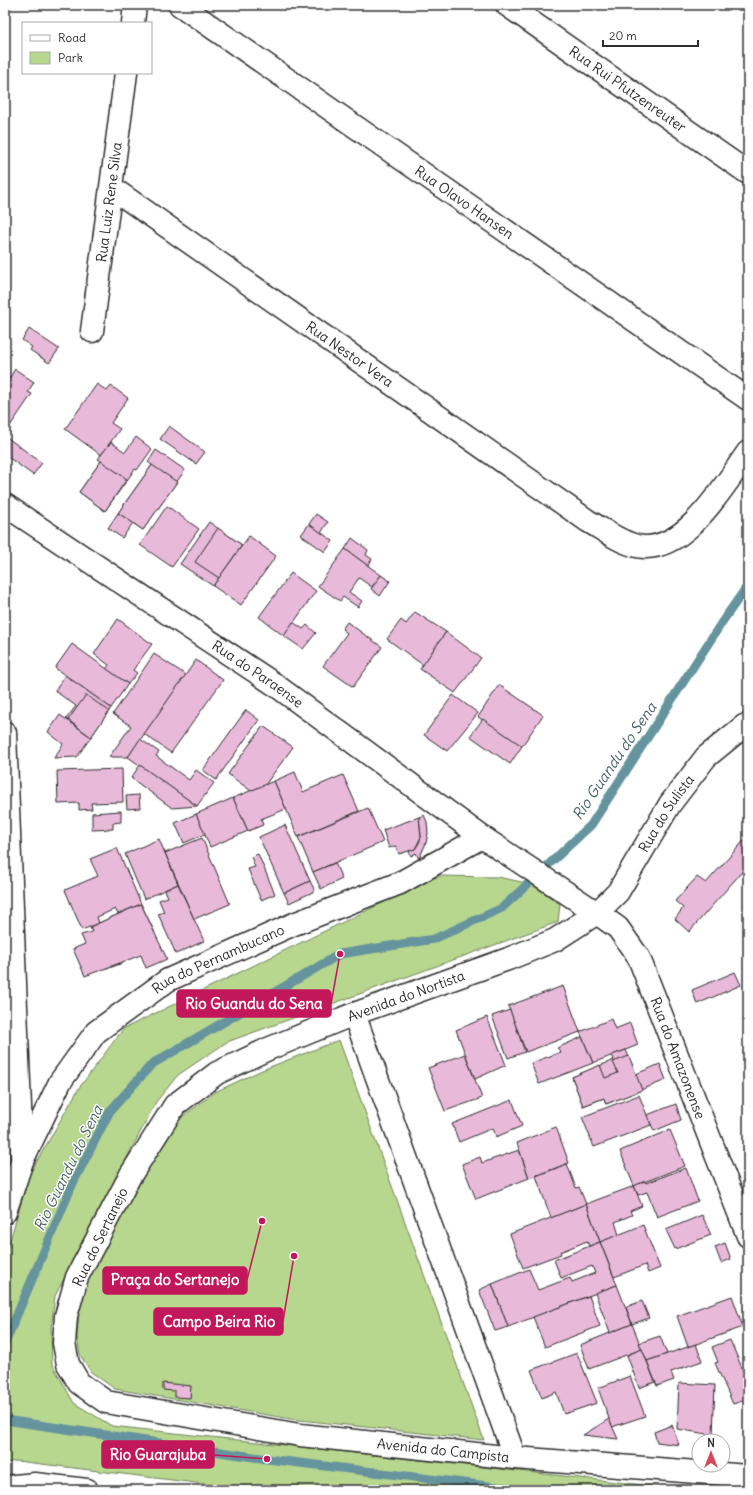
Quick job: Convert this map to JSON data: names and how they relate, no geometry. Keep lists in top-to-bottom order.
{
  "streets": {
    "street": [
      "Rua Rui Pfutzenreuter",
      "Rua Luiz Rene Silva",
      "Rua Olavo Hansen",
      "Rua Nestor Vera",
      "Rua do Paraense",
      "Rua do Sulista",
      "Rua do Pernambucano",
      "Avenida do Nortista",
      "Rua do Amazonense",
      "Rua do Sertanejo",
      "Avenida do Campista"
    ]
  },
  "crossings": [
    ["Rua Luiz Rene Silva", "Rua Nestor Vera"],
    ["Rua do Paraense", "Rua do Pernambucano"],
    ["Rua do Paraense", "Rua do Amazonense"],
    ["Rua do Sulista", "Avenida do Nortista"],
    ["Rua do Sulista", "Rua do Amazonense"],
    ["Avenida do Nortista", "Rua do Amazonense"],
    ["Avenida do Nortista", "Rua do Sertanejo"],
    ["Rua do Sertanejo", "Avenida do Campista"]
  ],
  "water": ["Rio Guandu do Sena"],
  "places": [
    "Rio Guandu do Sena",
    "Praça do Sertanejo",
    "Campo Beira Rio",
    "Rio Guarajuba"
  ],
  "legend": ["Road", "Park"],
  "scale_bar": "20 m",
  "north": "top"
}
